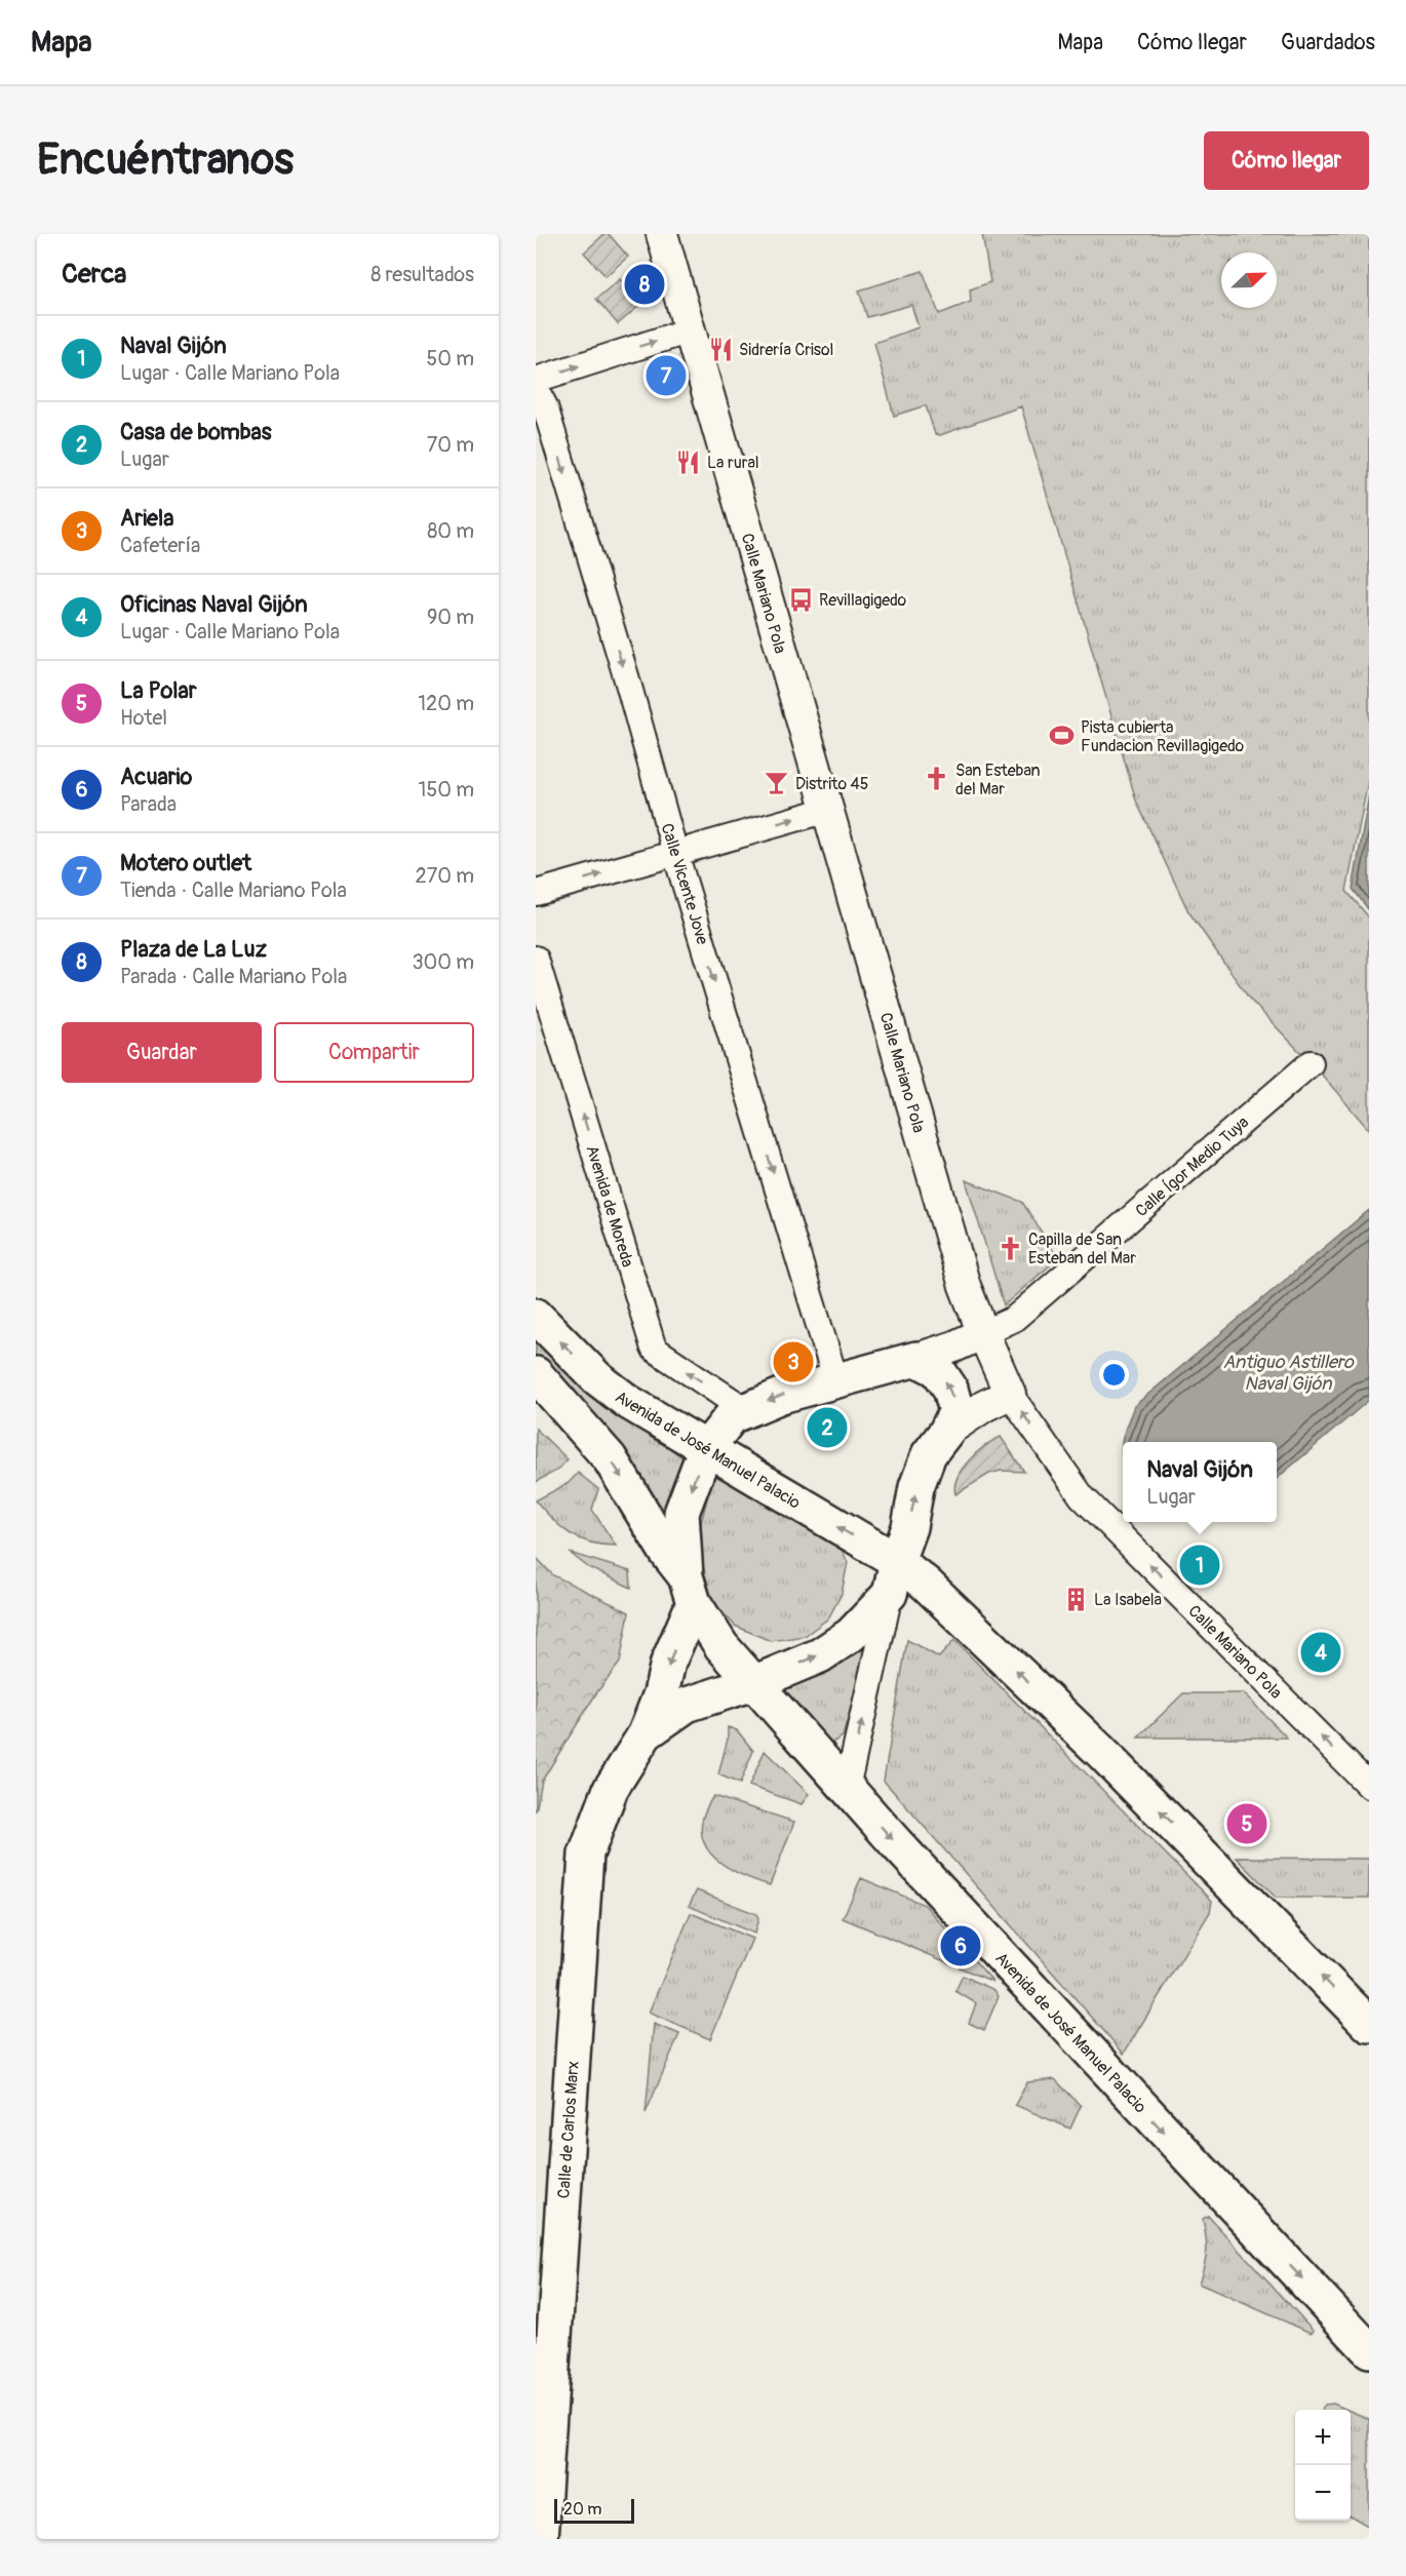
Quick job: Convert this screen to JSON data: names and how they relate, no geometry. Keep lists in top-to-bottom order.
{
  "streets": {
    "main road": ["Avenida de José Manuel Palacio", "Calle de Carlos Marx"],
    "street": [
      "Calle Mariano Pola",
      "Calle Vicente Jove",
      "Calle Ígor Medio Tuya",
      "Avenida de Moreda"
    ]
  },
  "crossings": [
    ["Calle Mariano Pola", "Calle Ígor Medio Tuya"],
    ["Avenida de José Manuel Palacio", "Calle de Carlos Marx"]
  ],
  "one_way": ["Calle Vicente Jove", "Avenida de Moreda"],
  "water": ["Antiguo Astillero Naval Gijón"],
  "places": {
    "restaurant": ["Sidrería Crisol", "La rural"],
    "bus stop": ["Revillagigedo"],
    "sports": ["Pista cubierta Fundacion Revillagigedo"],
    "church": ["San Esteban del Mar", "Capilla de San Esteban del Mar"],
    "bar": ["Distrito 45"],
    "building": ["La Isabela"]
  },
  "scale_bar": "20 m",
  "north": "top right",
  "page": {
    "header": "Mapa",
    "nav": ["Mapa", "Cómo llegar", "Guardados"],
    "buttons": [
      "Cómo llegar",
      ["Guardar", "Compartir"]
    ],
    "title": "Encuéntranos",
    "heading": ["Cerca", "8 resultados"],
    "pins": [
      "8",
      "7",
      "3",
      "2",
      "1",
      "4",
      "5",
      "6"
    ],
    "list": [
      {
        "mark": "1",
        "name": "Naval Gijón",
        "note": "Lugar · Calle Mariano Pola",
        "value": "50 m"
      },
      {
        "mark": "2",
        "name": "Casa de bombas",
        "note": "Lugar",
        "value": "70 m"
      },
      {
        "mark": "3",
        "name": "Ariela",
        "note": "Cafetería",
        "value": "80 m"
      },
      {
        "mark": "4",
        "name": "Oficinas Naval Gijón",
        "note": "Lugar · Calle Mariano Pola",
        "value": "90 m"
      },
      {
        "mark": "5",
        "name": "La Polar",
        "note": "Hotel",
        "value": "120 m"
      },
      {
        "mark": "6",
        "name": "Acuario",
        "note": "Parada",
        "value": "150 m"
      },
      {
        "mark": "7",
        "name": "Motero outlet",
        "note": "Tienda · Calle Mariano Pola",
        "value": "270 m"
      },
      {
        "mark": "8",
        "name": "Plaza de La Luz",
        "note": "Parada · Calle Mariano Pola",
        "value": "300 m"
      }
    ],
    "popup": ["Naval Gijón", "Lugar"],
    "map_buttons": ["+", "−"],
    "scale": "20 m"
  }
}
